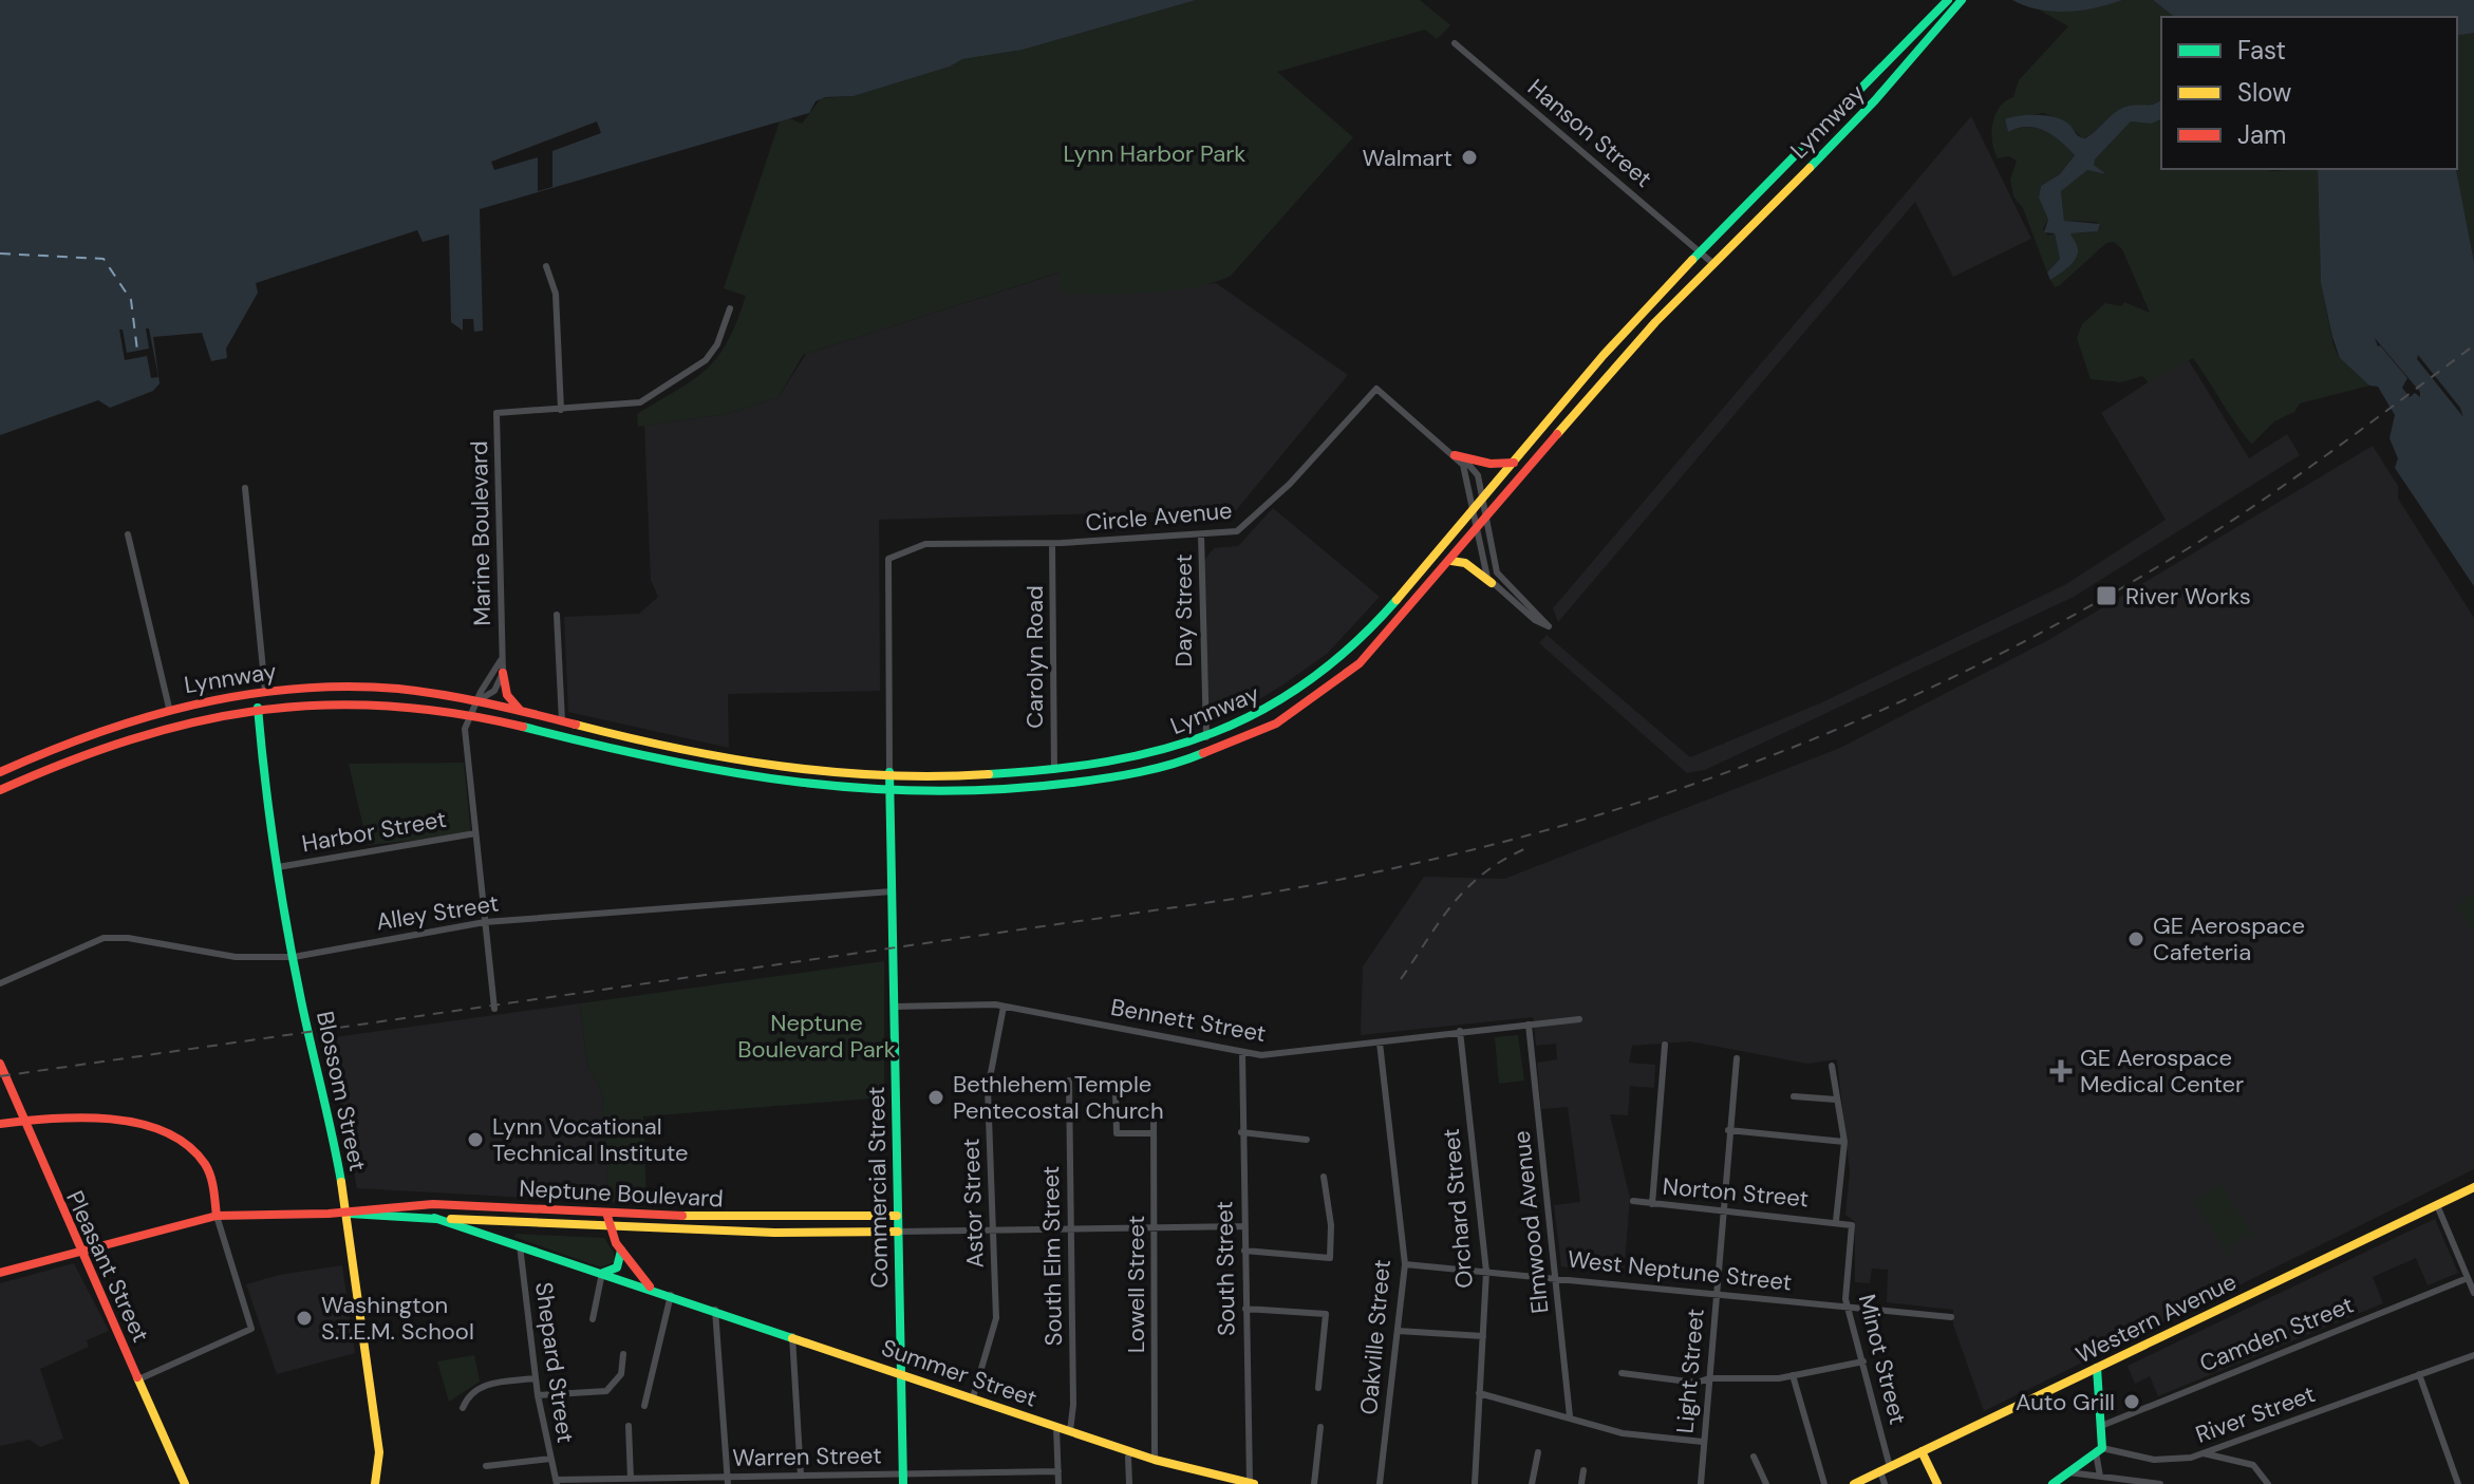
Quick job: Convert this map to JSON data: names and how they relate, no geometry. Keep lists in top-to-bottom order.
{
  "streets": {
    "main road": [
      "Lynnway",
      "Blossom Street",
      "Commercial Street",
      "Neptune Boulevard",
      "Pleasant Street",
      "Western Avenue",
      "Summer Street"
    ],
    "street": [
      "Hanson Street",
      "Circle Avenue",
      "Marine Boulevard",
      "Day Street",
      "Carolyn Road",
      "Harbor Street",
      "Alley Street",
      "Bennett Street",
      "Norton Street",
      "Astor Street",
      "Orchard Street",
      "Elmwood Avenue",
      "South Elm Street",
      "South Street",
      "West Neptune Street",
      "Lowell Street",
      "Camden Street",
      "Oakville Street",
      "Minot Street",
      "Shepard Street",
      "Light Street",
      "River Street",
      "Warren Street"
    ]
  },
  "crossings": [
    ["Lynnway", "Hanson Street"],
    ["Lynnway", "Circle Avenue"],
    ["Lynnway", "Marine Boulevard"],
    ["Lynnway", "Day Street"],
    ["Lynnway", "Carolyn Road"],
    ["Lynnway", "Blossom Street"],
    ["Lynnway", "Commercial Street"],
    ["Circle Avenue", "Day Street"],
    ["Circle Avenue", "Carolyn Road"],
    ["Harbor Street", "Blossom Street"],
    ["Alley Street", "Blossom Street"],
    ["Alley Street", "Commercial Street"],
    ["Bennett Street", "Commercial Street"],
    ["Bennett Street", "Astor Street"],
    ["Bennett Street", "Orchard Street"],
    ["Bennett Street", "Elmwood Avenue"],
    ["Bennett Street", "South Street"],
    ["Bennett Street", "Oakville Street"],
    ["Blossom Street", "Neptune Boulevard"],
    ["Commercial Street", "Neptune Boulevard"],
    ["Commercial Street", "Summer Street"],
    ["Commercial Street", "Warren Street"],
    ["Norton Street", "Minot Street"],
    ["Norton Street", "Light Street"],
    ["Neptune Boulevard", "Pleasant Street"],
    ["Neptune Boulevard", "Summer Street"],
    ["Astor Street", "Summer Street"],
    ["Orchard Street", "West Neptune Street"],
    ["Elmwood Avenue", "West Neptune Street"],
    ["South Elm Street", "Summer Street"],
    ["South Street", "Summer Street"],
    ["West Neptune Street", "Oakville Street"],
    ["West Neptune Street", "Minot Street"],
    ["West Neptune Street", "Light Street"],
    ["Lowell Street", "Summer Street"],
    ["Western Avenue", "Minot Street"],
    ["Shepard Street", "Summer Street"],
    ["Shepard Street", "Warren Street"]
  ],
  "parks": ["Lynn Harbor Park", "Neptune Boulevard Park"],
  "places": {
    "other": [
      "Walmart",
      "GE Aerospace Cafeteria",
      "Bethlehem Temple Pentecostal Church",
      "Lynn Vocational Technical Institute",
      "Washington S.T.E.M. School",
      "Auto Grill"
    ],
    "transit": ["River Works"],
    "health": ["GE Aerospace Medical Center"]
  },
  "legend": ["Fast", "Slow", "Jam"]
}
